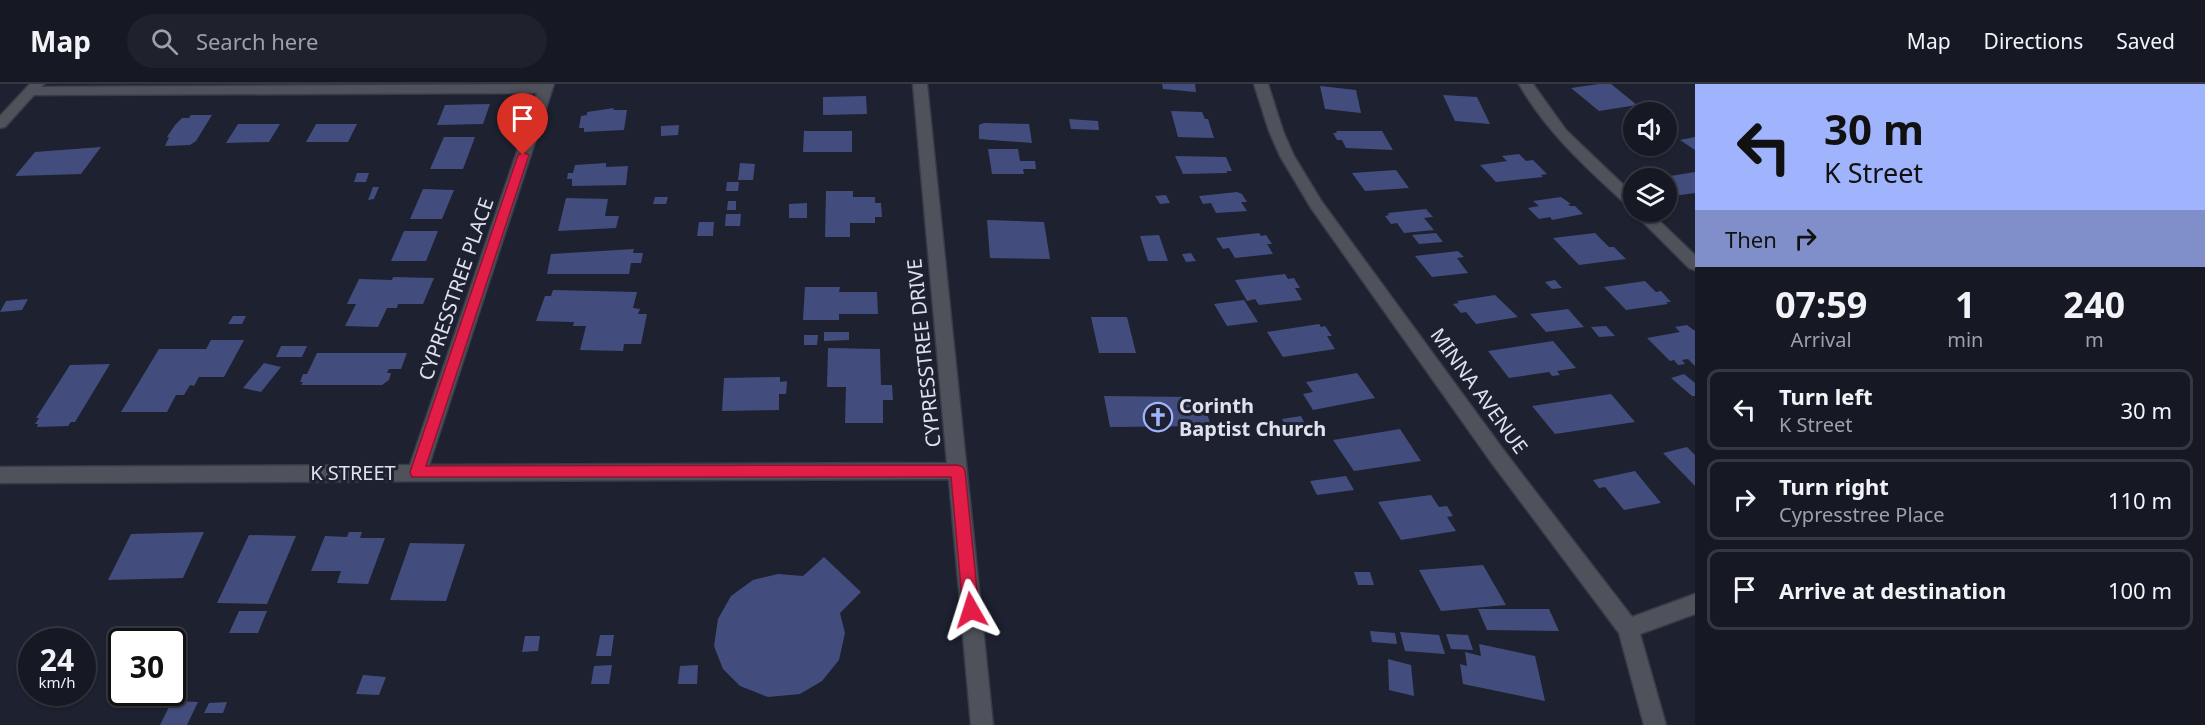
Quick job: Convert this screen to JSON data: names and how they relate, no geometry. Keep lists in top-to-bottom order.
{
  "streets": {
    "street": [
      "CYPRESSTREE PLACE",
      "CYPRESSTREE DRIVE",
      "MINNA AVENUE",
      "K STREET"
    ]
  },
  "crossings": [
    ["CYPRESSTREE PLACE", "K STREET"],
    ["CYPRESSTREE DRIVE", "K STREET"]
  ],
  "places": {
    "church": ["Corinth Baptist Church"]
  },
  "page": {
    "header": "Map",
    "search": "Search here",
    "nav": ["Map", "Directions", "Saved"],
    "turn": ["30 m", "K Street"],
    "then": "Then",
    "eta": [
      "07:59",
      "Arrival",
      "1",
      "min",
      "240",
      "m"
    ],
    "list": [
      {
        "name": "Turn left",
        "note": "K Street",
        "value": "30 m"
      },
      {
        "name": "Turn right",
        "note": "Cypresstree Place",
        "value": "110 m"
      },
      {
        "name": "Arrive at destination",
        "value": "100 m"
      }
    ],
    "speed": "24 km/h",
    "limit": "30"
  }
}
